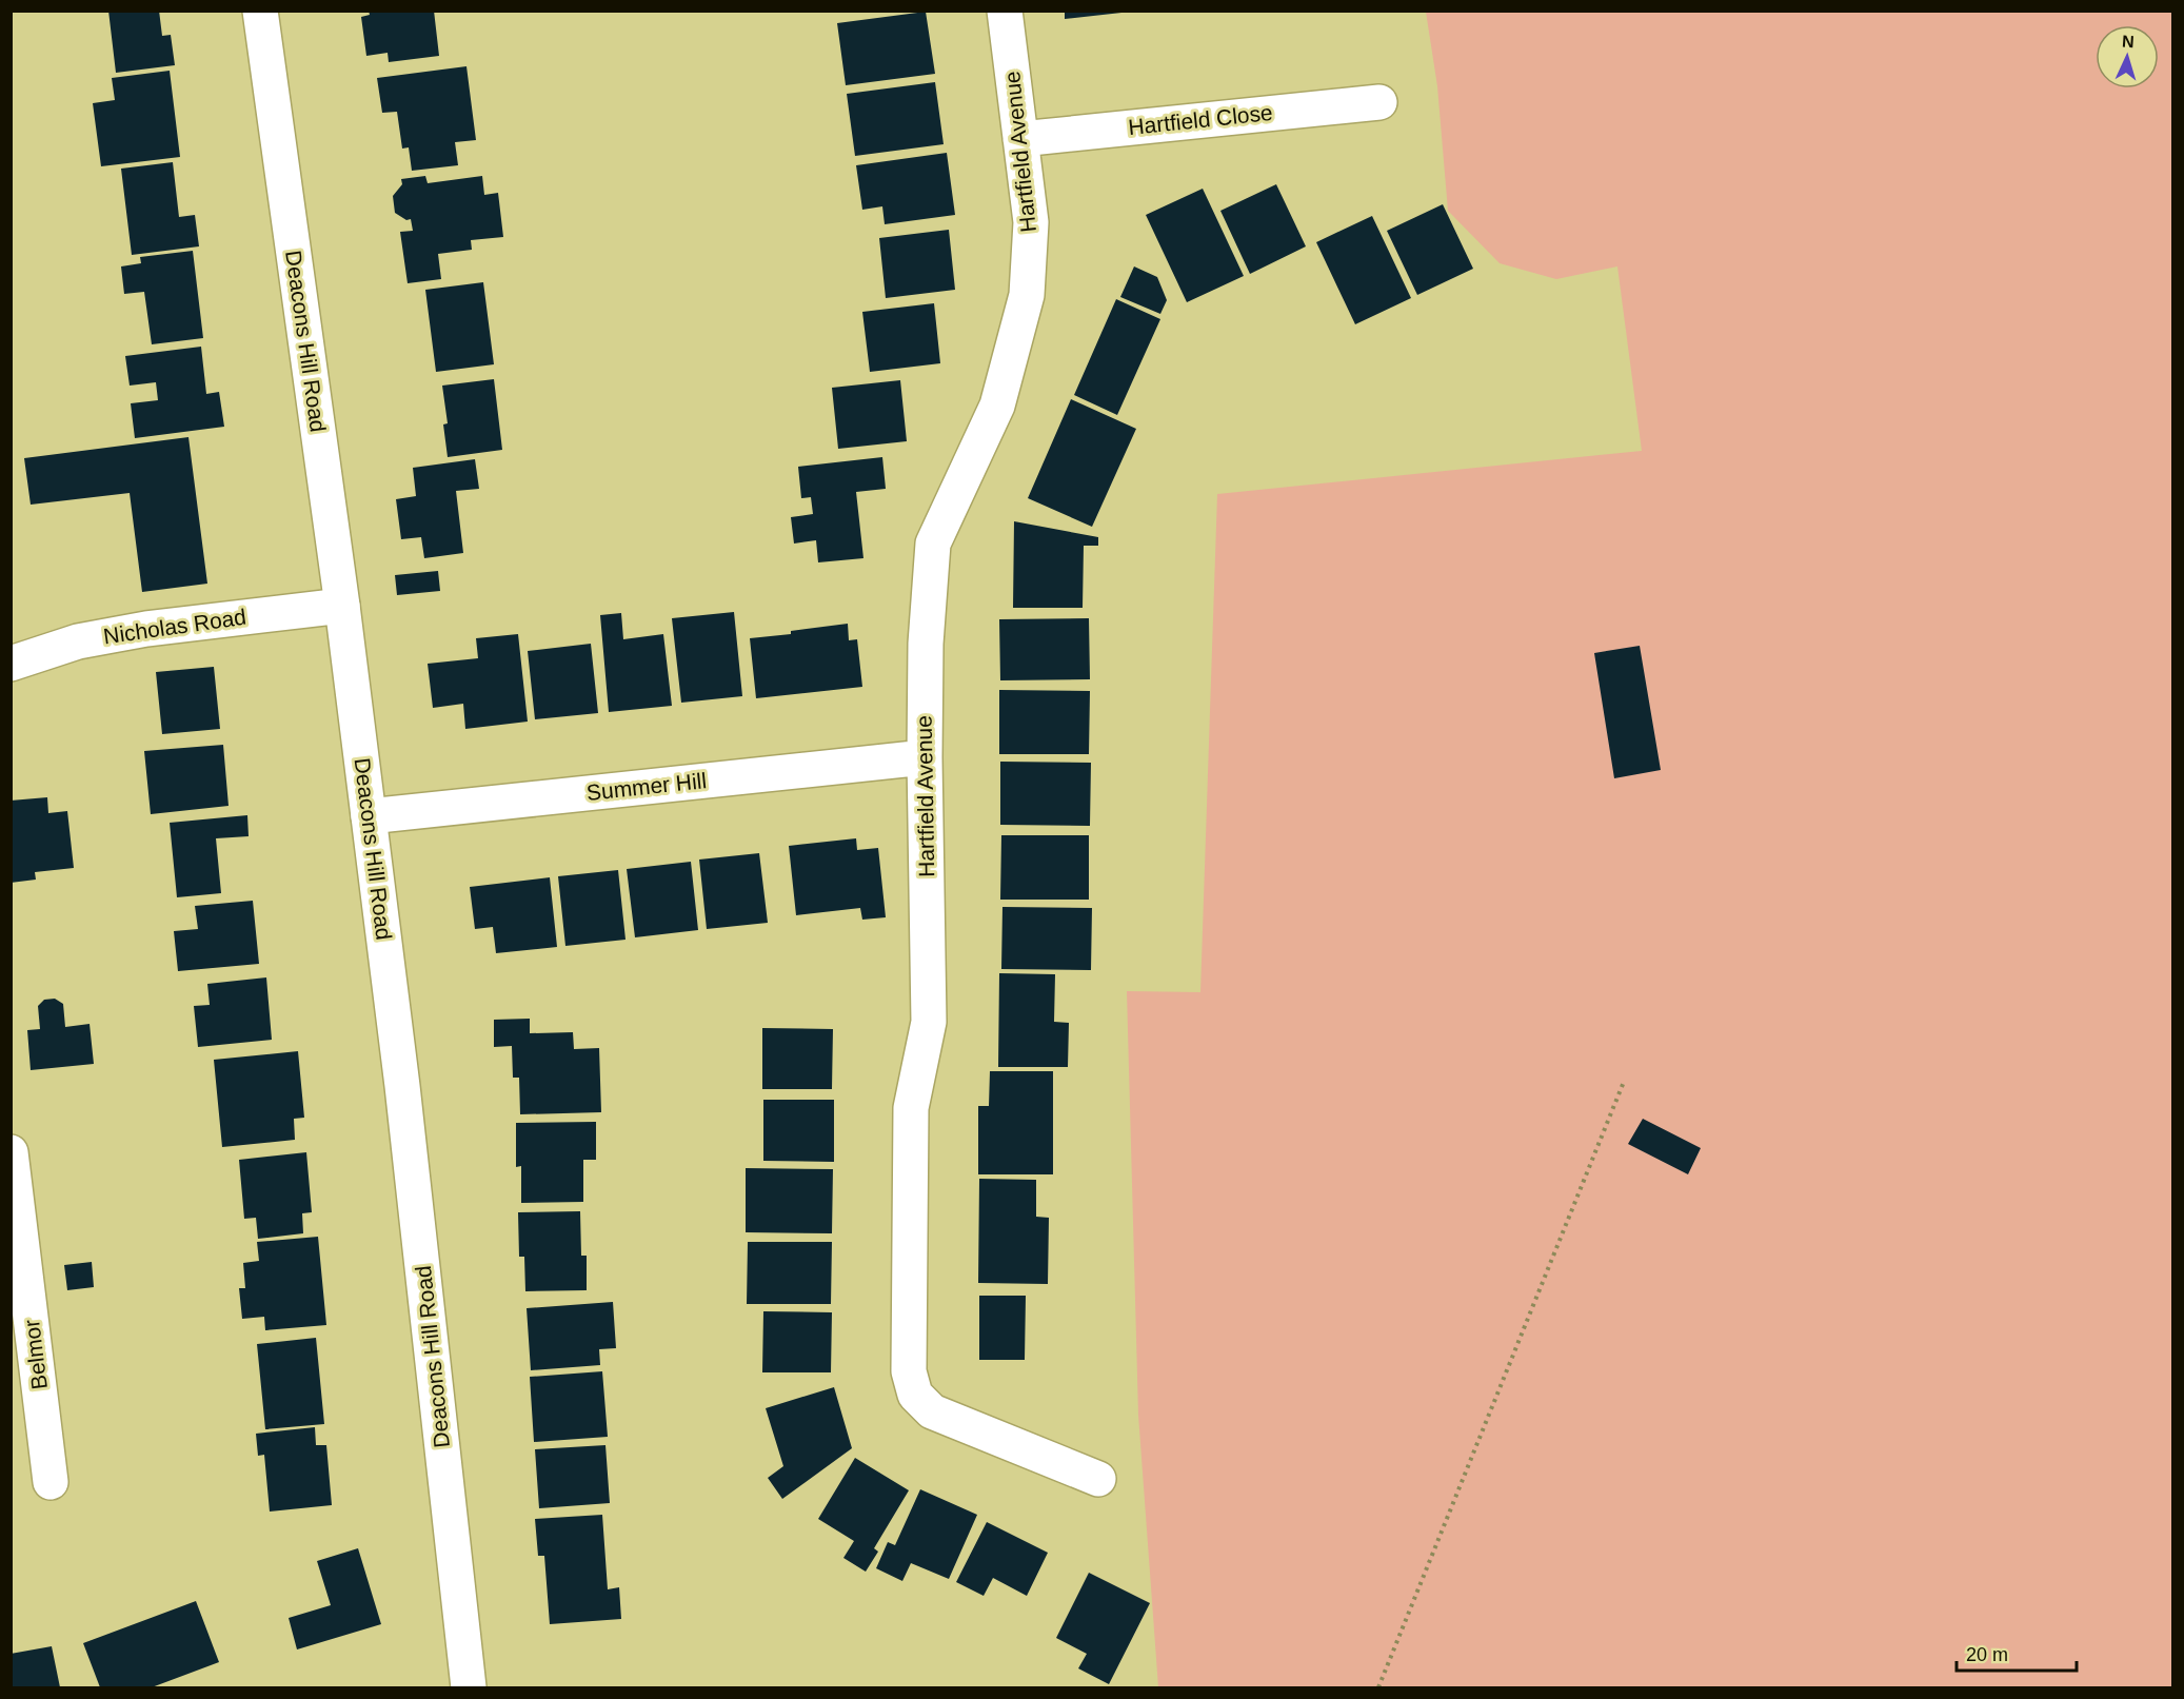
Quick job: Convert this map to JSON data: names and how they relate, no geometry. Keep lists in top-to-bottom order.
{
  "streets": {
    "street": [
      "Hartfield Close",
      "Hartfield Avenue",
      "Deacons Hill Road",
      "Nicholas Road",
      "Summer Hill",
      "Belmor"
    ]
  },
  "crossings": [
    ["Hartfield Close", "Hartfield Avenue"],
    ["Hartfield Avenue", "Summer Hill"],
    ["Deacons Hill Road", "Nicholas Road"],
    ["Deacons Hill Road", "Summer Hill"]
  ],
  "scale_bar": "20 m",
  "north": "top"
}
